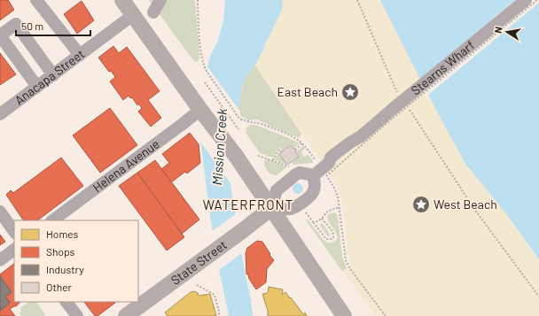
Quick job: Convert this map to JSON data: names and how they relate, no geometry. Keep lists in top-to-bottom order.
{
  "streets": {
    "main road": ["State Street"],
    "street": ["Stearns Wharf", "Anacapa Street", "Helena Avenue"]
  },
  "districts": ["WATERFRONT"],
  "water": ["Mission Creek"],
  "places": {
    "place": ["East Beach", "West Beach"]
  },
  "legend": [
    "Homes",
    "Shops",
    "Industry",
    "Other"
  ],
  "scale_bar": "50 m",
  "north": "left"
}
